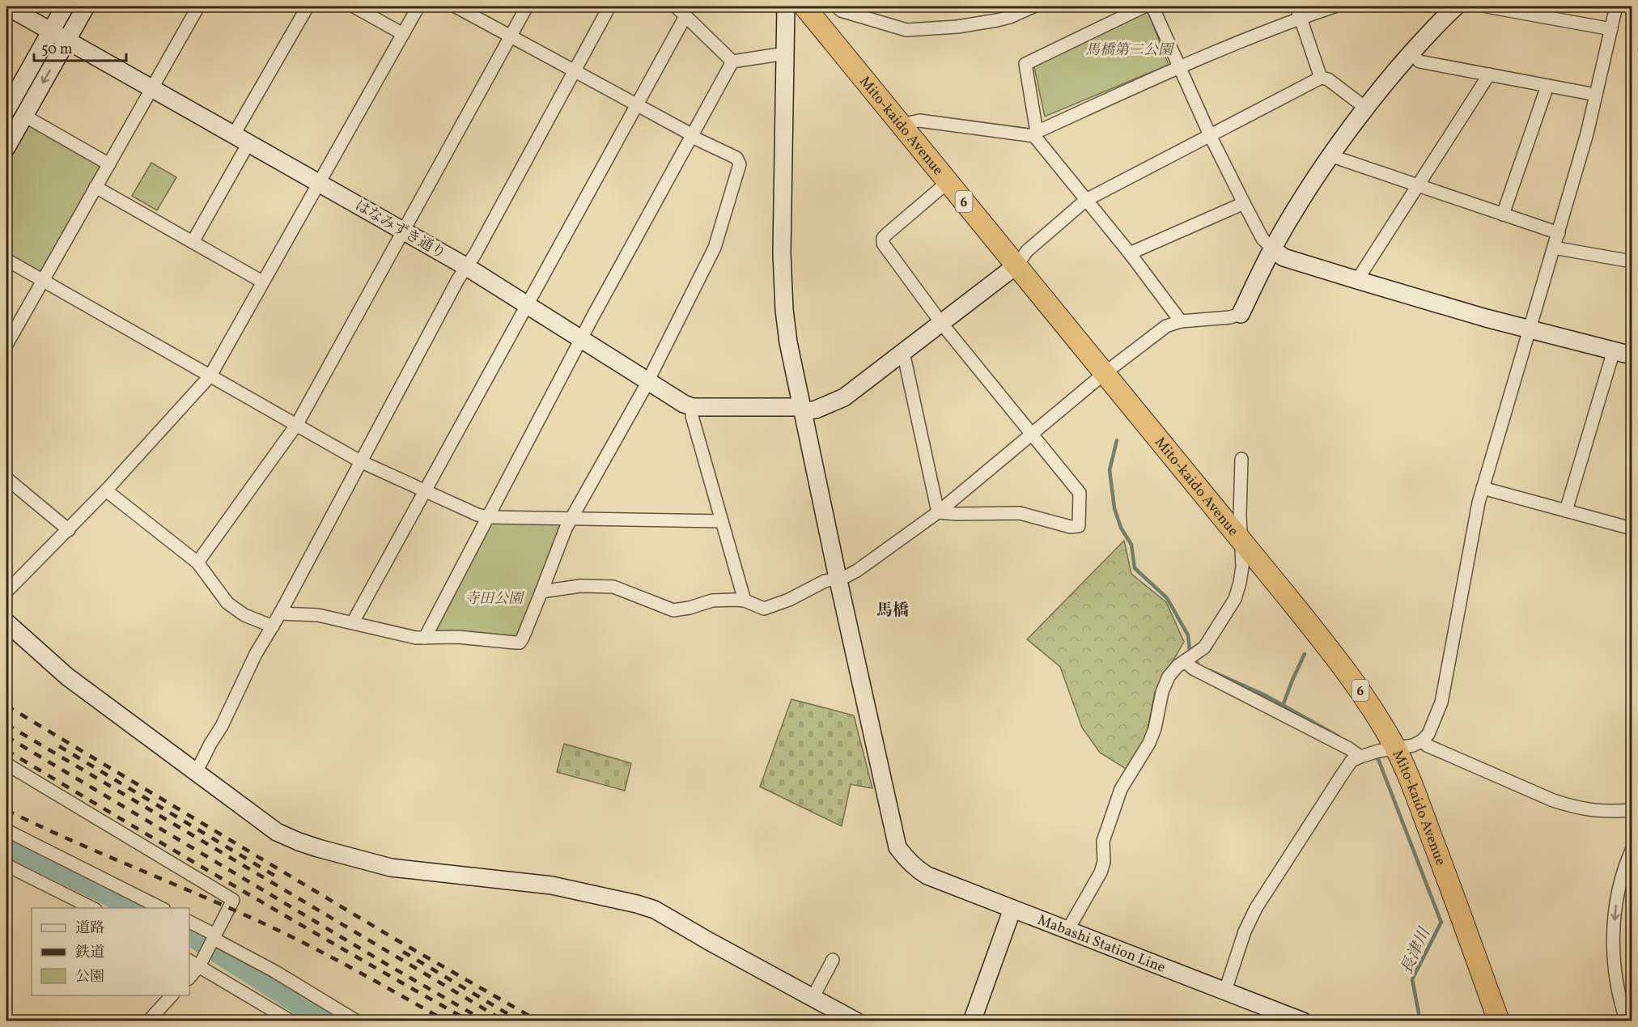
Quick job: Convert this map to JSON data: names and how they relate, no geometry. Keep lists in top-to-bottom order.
{
  "streets": {
    "highway": ["Mito-kaido Avenue", "6"],
    "street": ["はなみずき通り", "Mabashi Station Line"]
  },
  "crossings": [
    ["Mito-kaido Avenue", "はなみずき通り"],
    ["はなみずき通り", "Mabashi Station Line"]
  ],
  "districts": ["馬橋"],
  "water": ["長津川"],
  "parks": ["馬橋第二公園", "寺田公園"],
  "legend": ["道路", "鉄道", "公園"],
  "scale_bar": "50 m"
}
